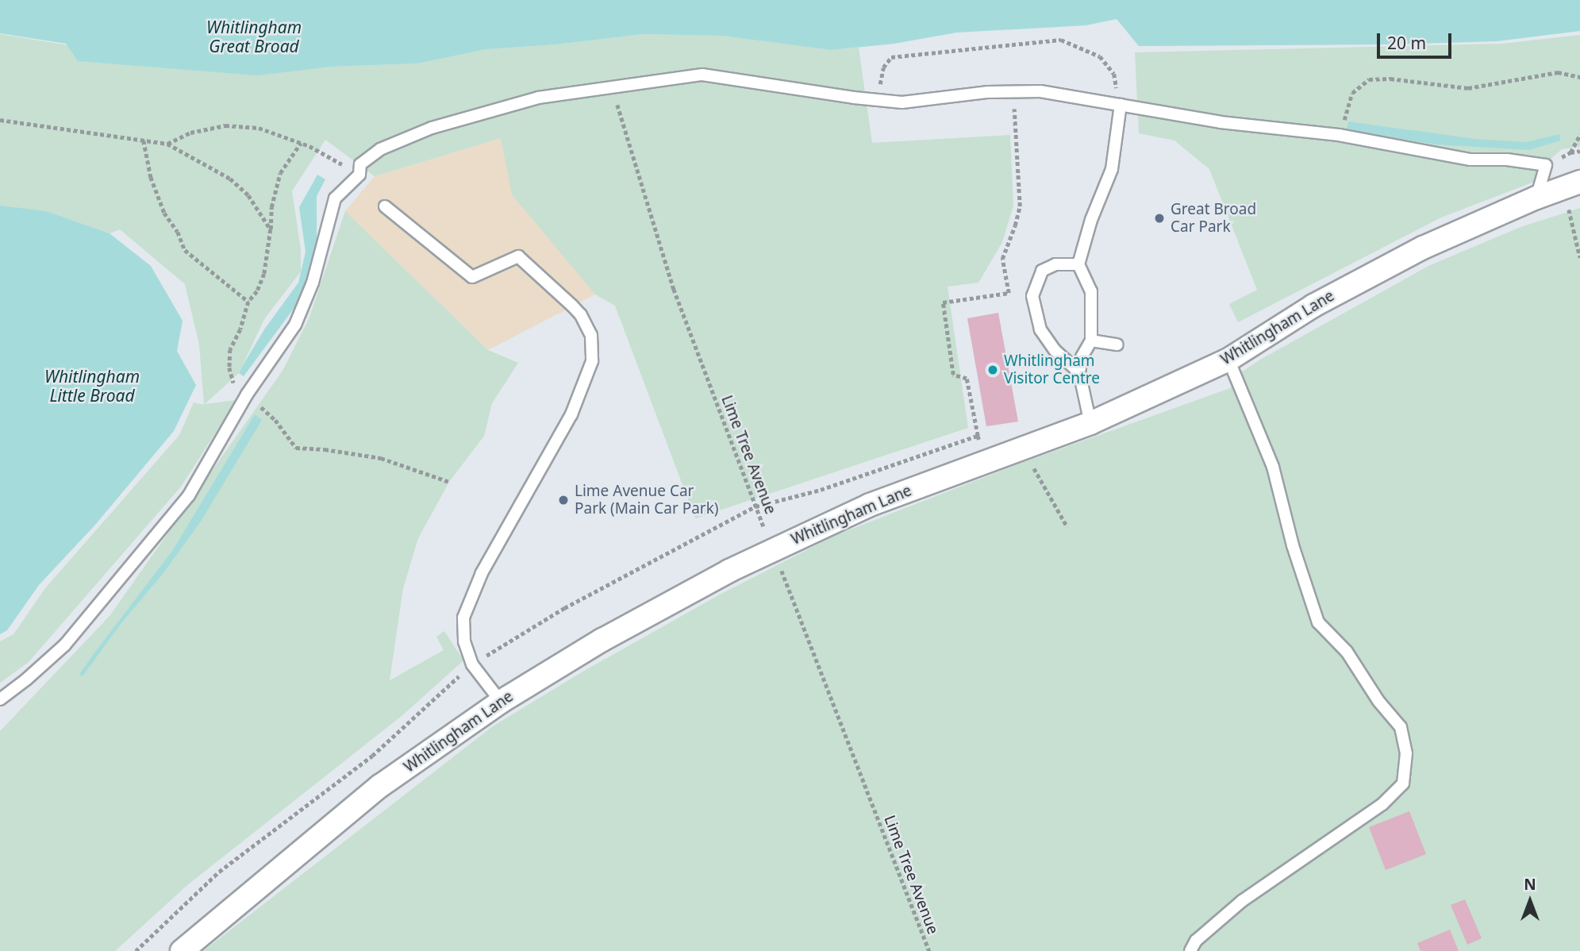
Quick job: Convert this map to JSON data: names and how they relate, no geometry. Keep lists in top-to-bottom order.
{
  "streets": {
    "street": ["Whitlingham Lane"],
    "path": ["Lime Tree Avenue"]
  },
  "crossings": [
    ["Whitlingham Lane", "Lime Tree Avenue"]
  ],
  "water": ["Whitlingham Great Broad", "Whitlingham Little Broad"],
  "places": ["Great Broad Car Park", "Whitlingham Visitor Centre", "Lime Avenue Car Park (Main Car Park)"],
  "scale_bar": "20 m",
  "north": "top"
}
